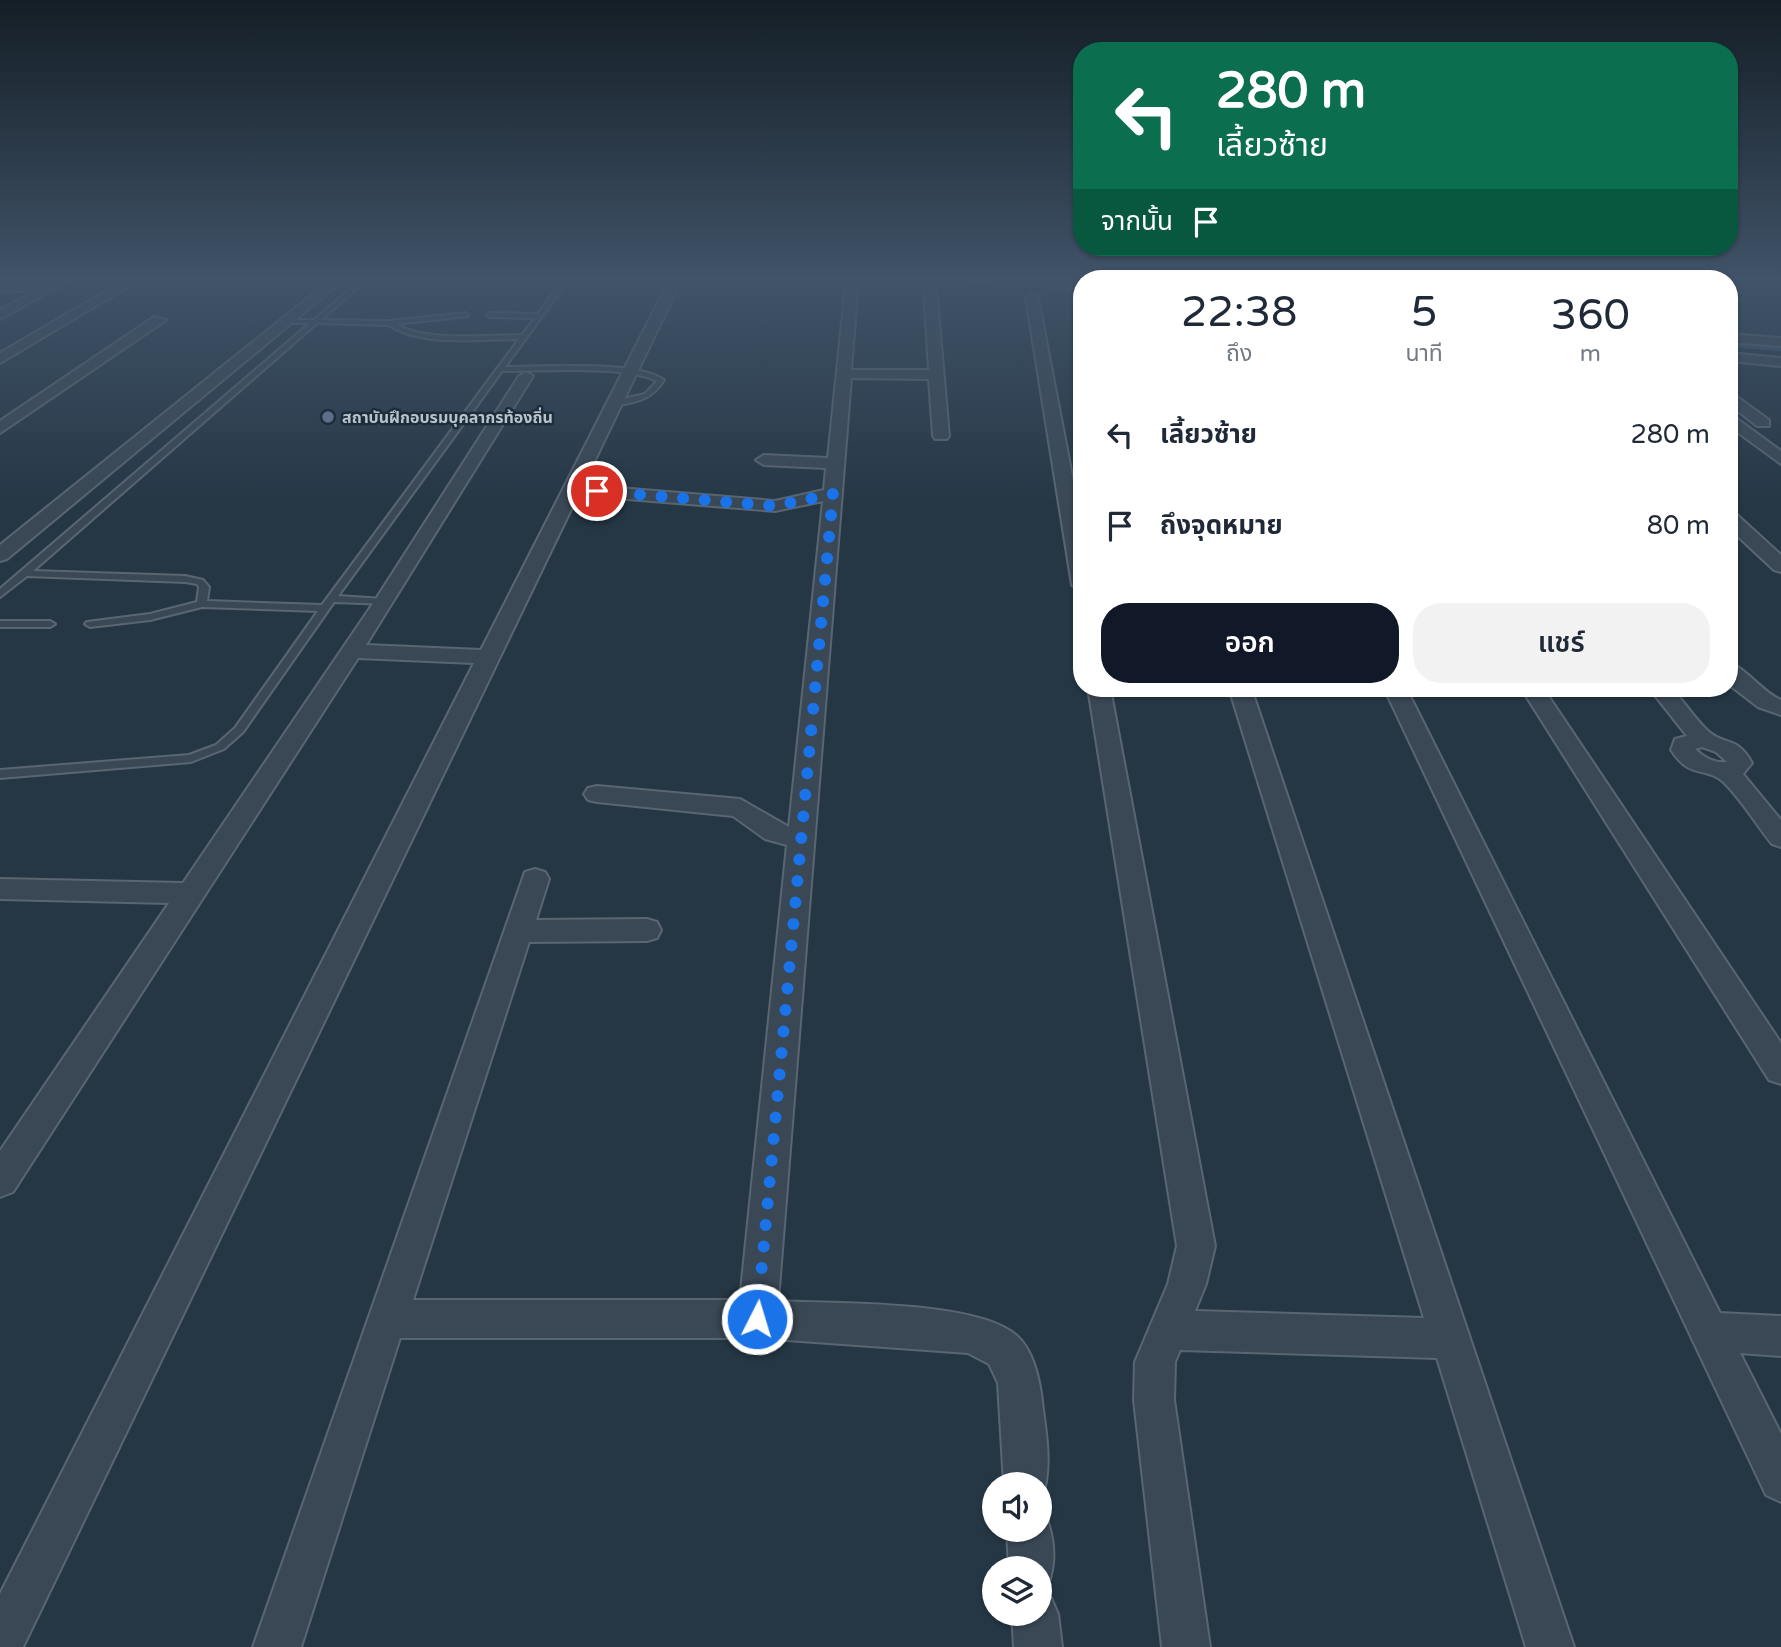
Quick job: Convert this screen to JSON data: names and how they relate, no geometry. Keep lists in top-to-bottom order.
{
  "places": ["สถาบันฝึกอบรมบุคลากรท้องถิ่น"],
  "page": {
    "turn": ["280 m", "เลี้ยวซ้าย"],
    "then": "จากนั้น",
    "eta": [
      "22:38",
      "ถึง",
      "5",
      "นาที",
      "360",
      "m"
    ],
    "list": [
      {
        "name": "เลี้ยวซ้าย",
        "value": "280 m"
      },
      {
        "name": "ถึงจุดหมาย",
        "value": "80 m"
      }
    ],
    "buttons": ["ออก", "แชร์"]
  }
}
